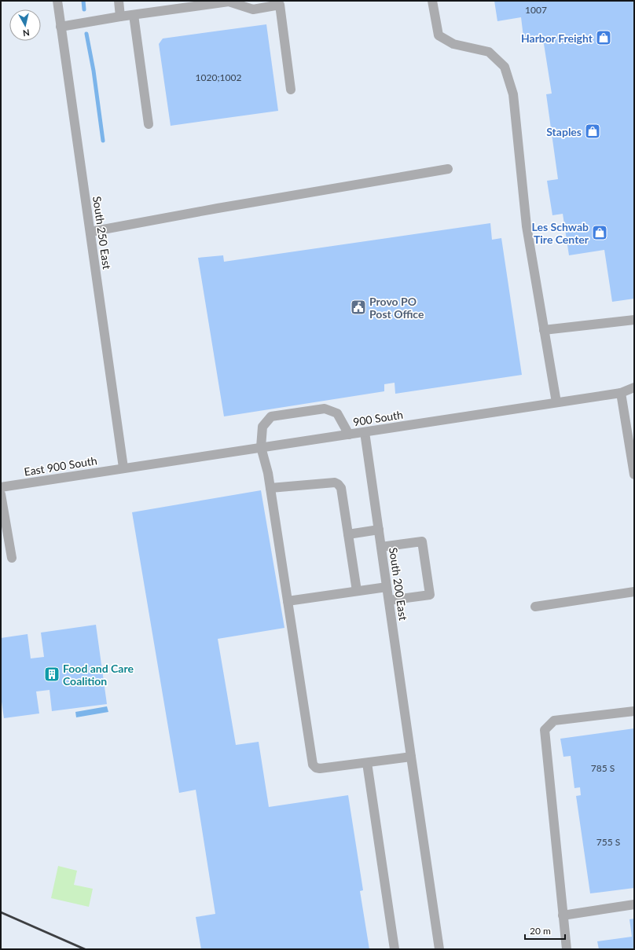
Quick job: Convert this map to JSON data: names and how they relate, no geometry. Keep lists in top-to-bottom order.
{
  "streets": {
    "street": [
      "South 250 East",
      "900 South",
      "East 900 South",
      "South 200 East"
    ]
  },
  "crossings": [
    ["South 250 East", "900 South"],
    ["South 250 East", "East 900 South"],
    ["900 South", "East 900 South"],
    ["900 South", "South 200 East"]
  ],
  "places": {
    "shop": ["Harbor Freight", "Staples", "Les Schwab Tire Center"],
    "public building": ["Provo PO Post Office"],
    "building": ["Food and Care Coalition"]
  },
  "house_numbers": [
    "1007",
    "1020;1002",
    "785 S",
    "755 S"
  ],
  "scale_bar": "20 m",
  "north": "bottom"
}
